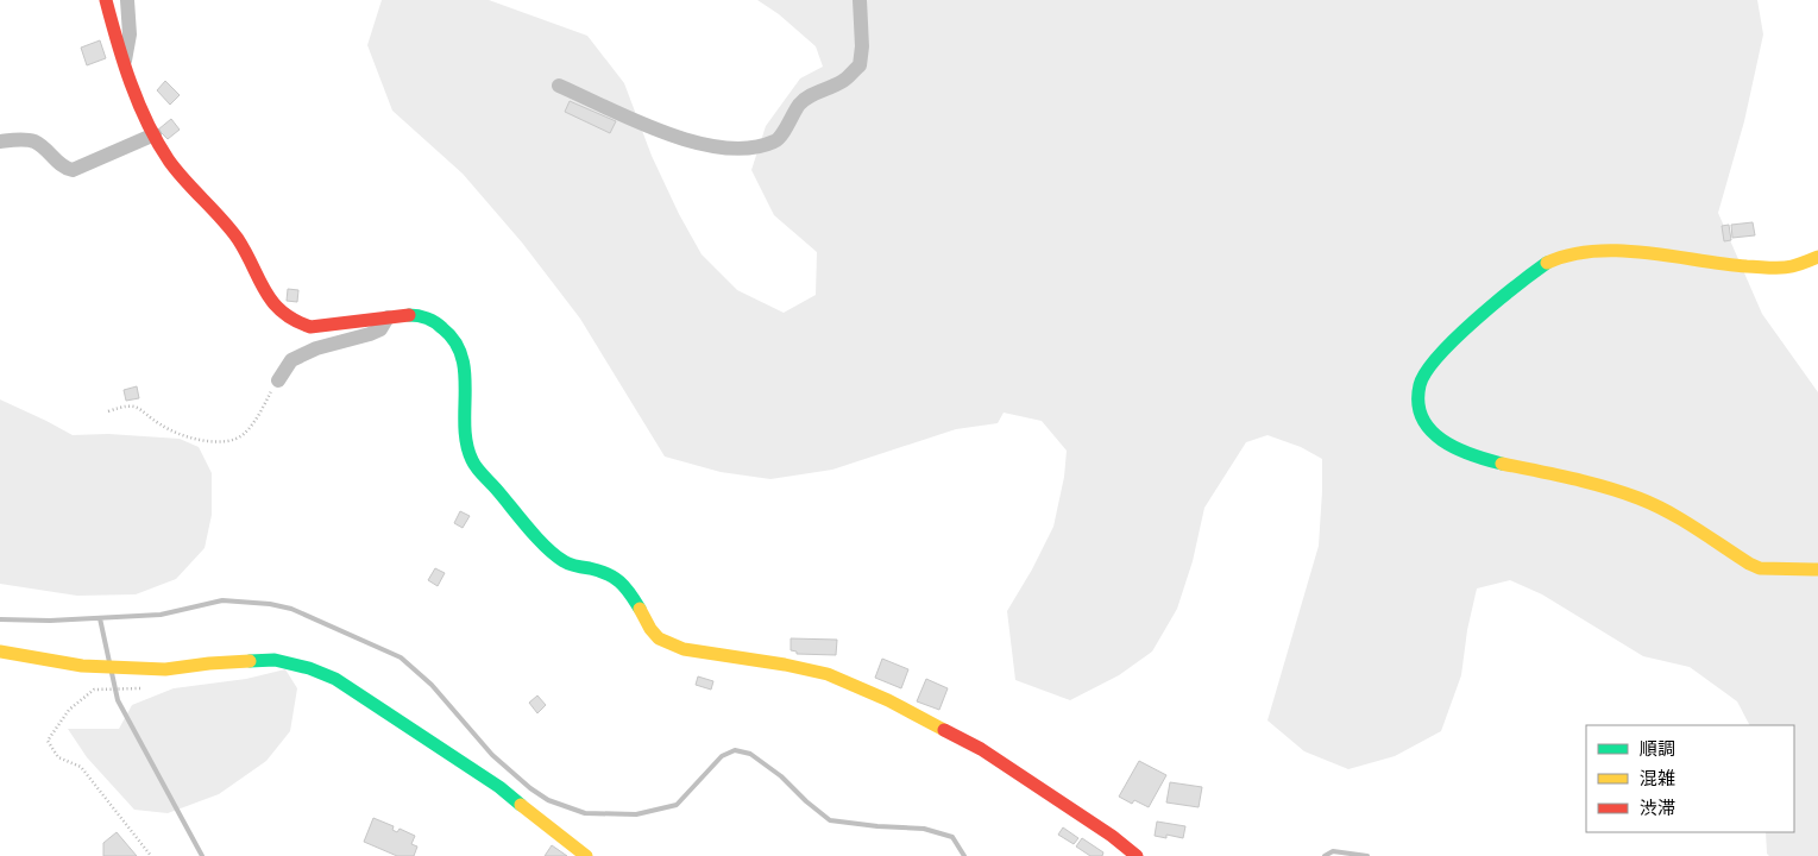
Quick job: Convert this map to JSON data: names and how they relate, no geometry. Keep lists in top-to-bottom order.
{
  "legend": ["順調", "混雑", "渋滞"]
}
